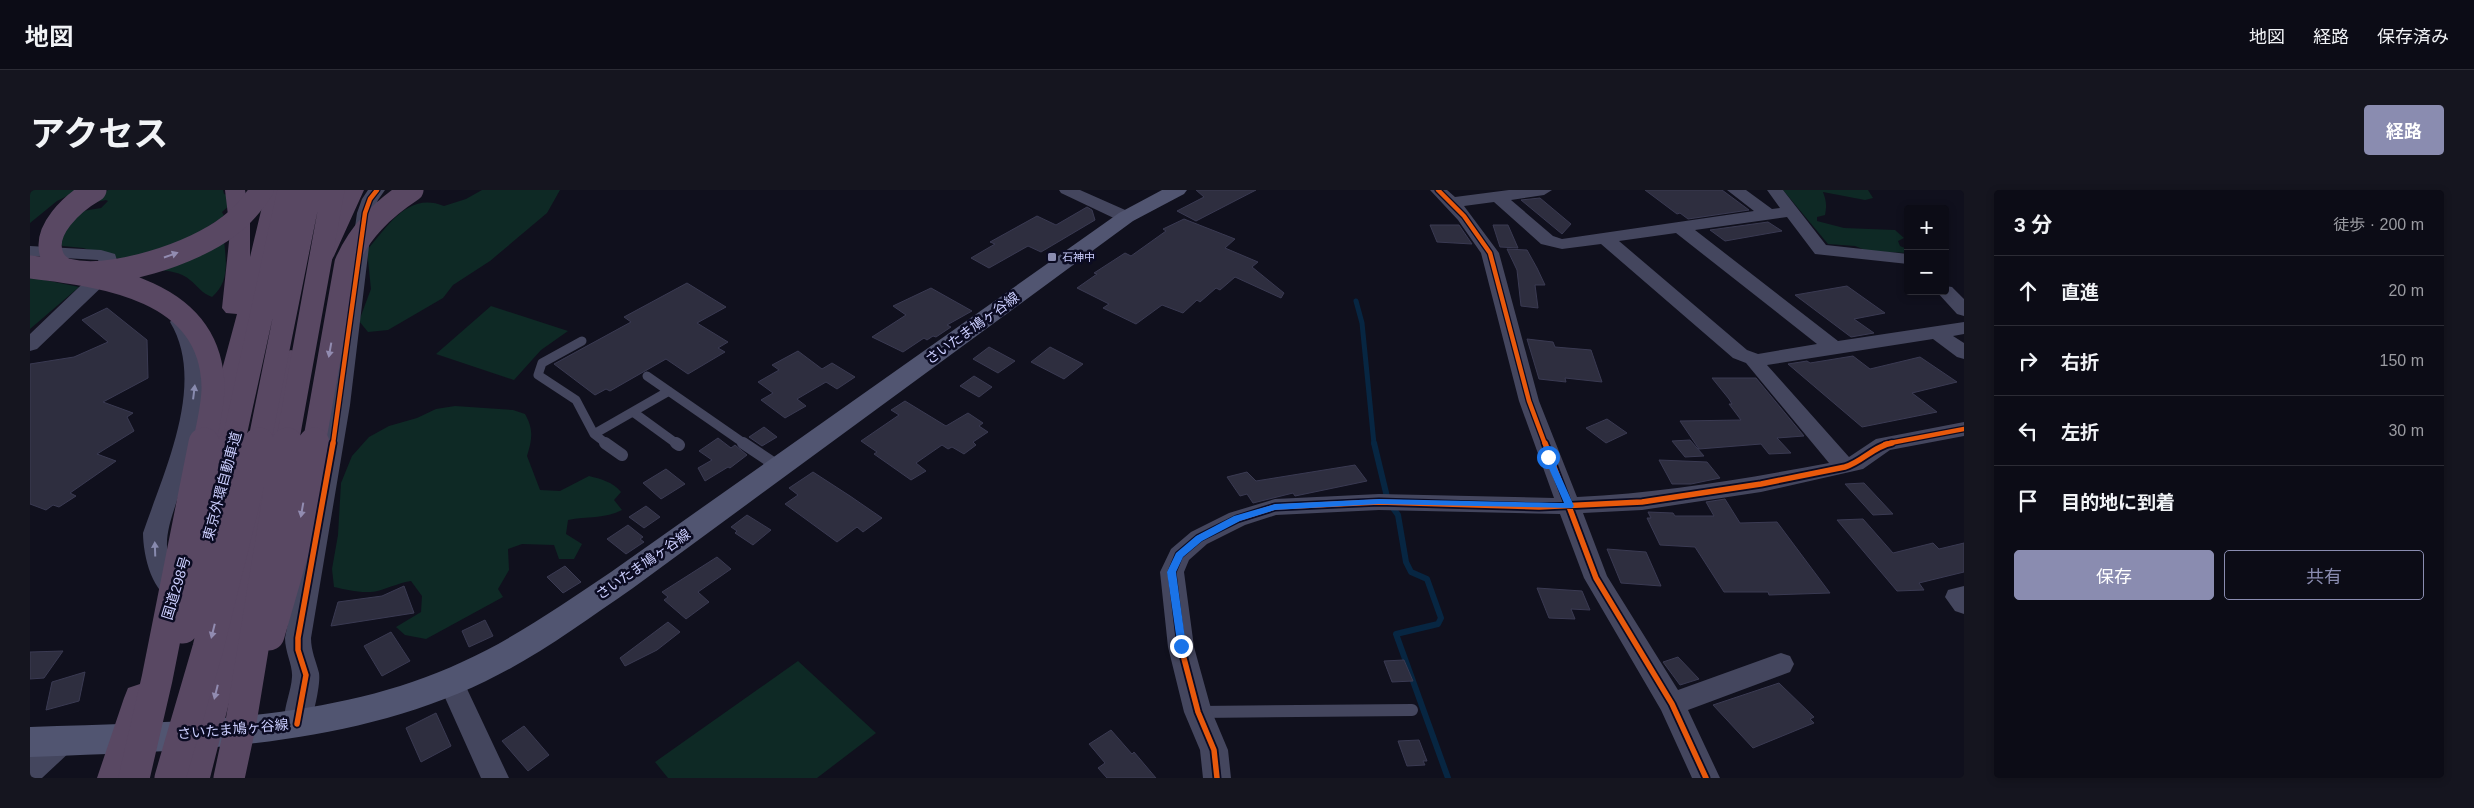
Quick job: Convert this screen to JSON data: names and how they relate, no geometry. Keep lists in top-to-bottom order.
{
  "streets": {
    "highway": ["東京外環自動車道", "国道298号"],
    "main road": ["さいたま鳩ヶ谷線"]
  },
  "crossings": [
    ["さいたま鳩ヶ谷線", "国道298号"]
  ],
  "places": {
    "transit": ["石神中"]
  },
  "page": {
    "header": "地図",
    "nav": ["地図", "経路", "保存済み"],
    "title": "アクセス",
    "buttons": [
      "経路",
      ["保存", "共有"]
    ],
    "heading": ["3 分", "徒歩 · 200 m"],
    "map_buttons": ["+", "−"],
    "list": [
      ["直進", "20 m"],
      ["右折", "150 m"],
      ["左折", "30 m"],
      "目的地に到着"
    ]
  }
}
